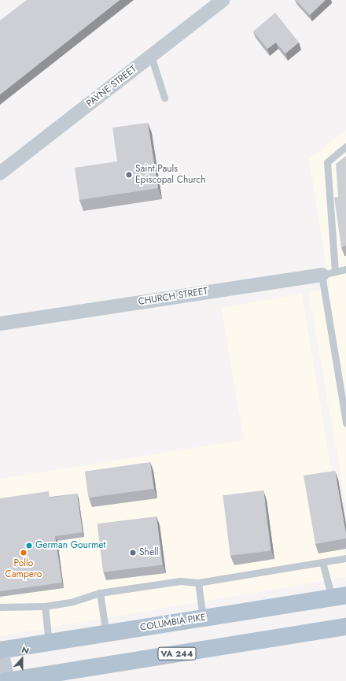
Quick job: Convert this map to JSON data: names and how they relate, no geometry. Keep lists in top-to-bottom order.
{
  "streets": {
    "main road": ["COLUMBIA PIKE", "VA 244"],
    "street": ["PAYNE STREET", "CHURCH STREET"]
  },
  "places": [
    "Saint Pauls Episcopal Church",
    "German Gourmet",
    "Pollo Campero",
    "Shell"
  ],
  "north": "top"
}
